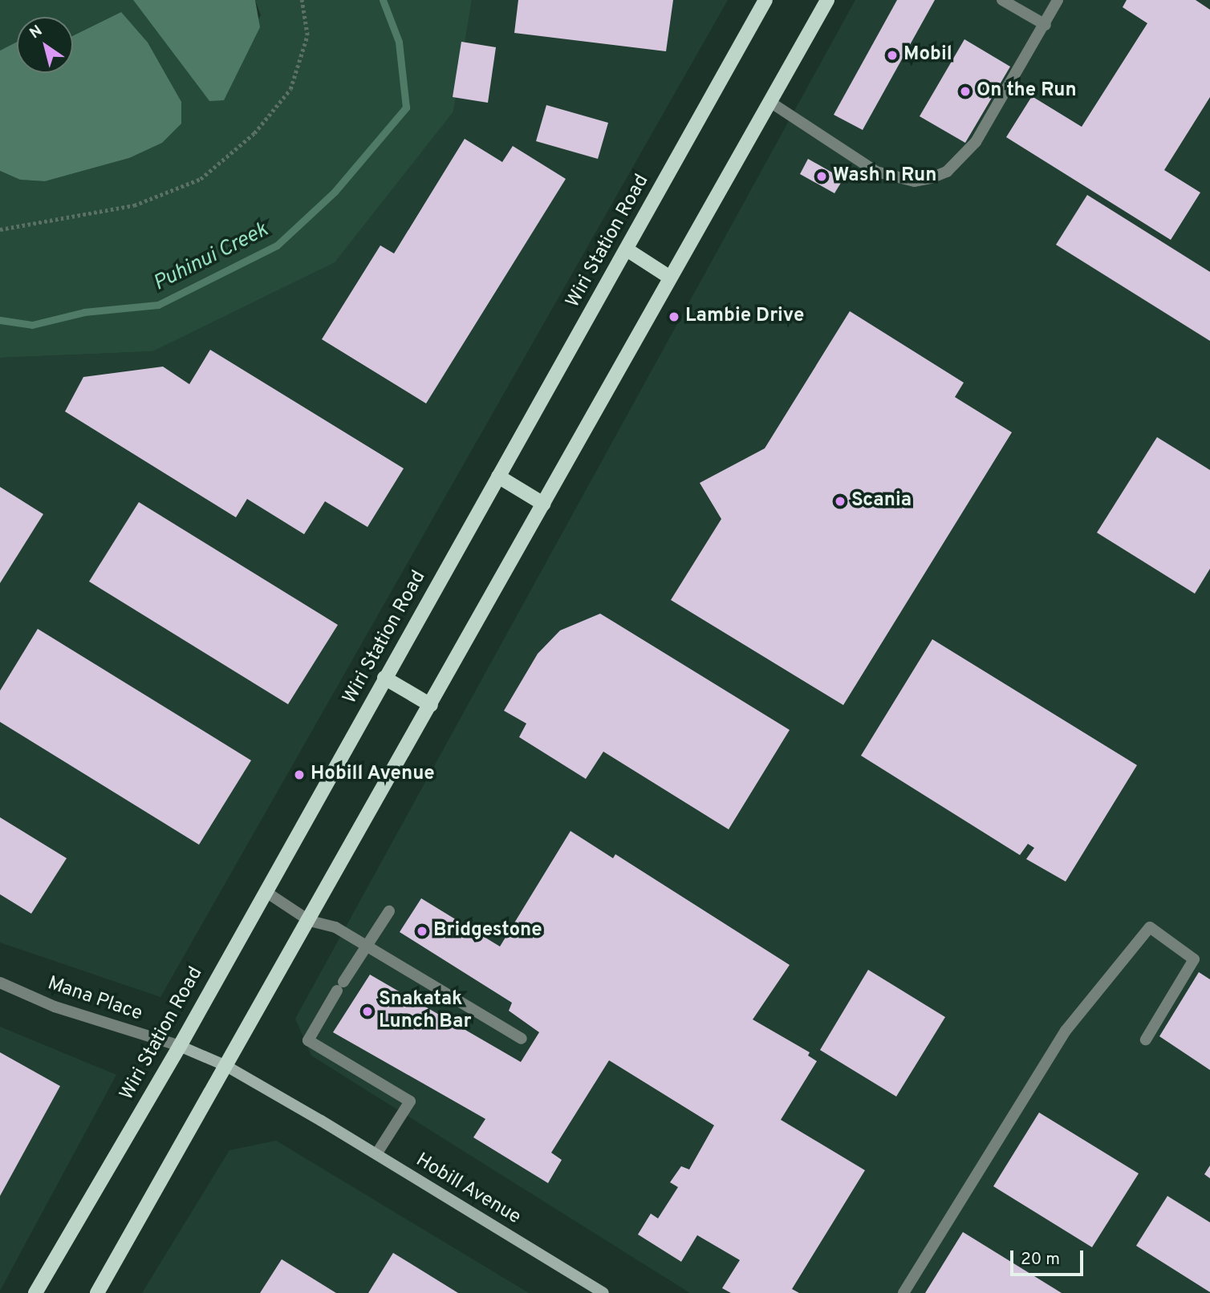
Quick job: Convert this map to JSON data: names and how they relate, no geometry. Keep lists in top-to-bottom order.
{
  "streets": {
    "main road": ["Wiri Station Road"],
    "street": ["Mana Place", "Hobill Avenue"]
  },
  "crossings": [
    ["Wiri Station Road", "Mana Place"],
    ["Wiri Station Road", "Hobill Avenue"],
    ["Mana Place", "Hobill Avenue"]
  ],
  "water": ["Puhinui Creek"],
  "places": [
    "Mobil",
    "On the Run",
    "Wash n Run",
    "Lambie Drive",
    "Scania",
    "Hobill Avenue",
    "Bridgestone",
    "Snakatak Lunch Bar"
  ],
  "scale_bar": "20 m",
  "north": "top left"
}
